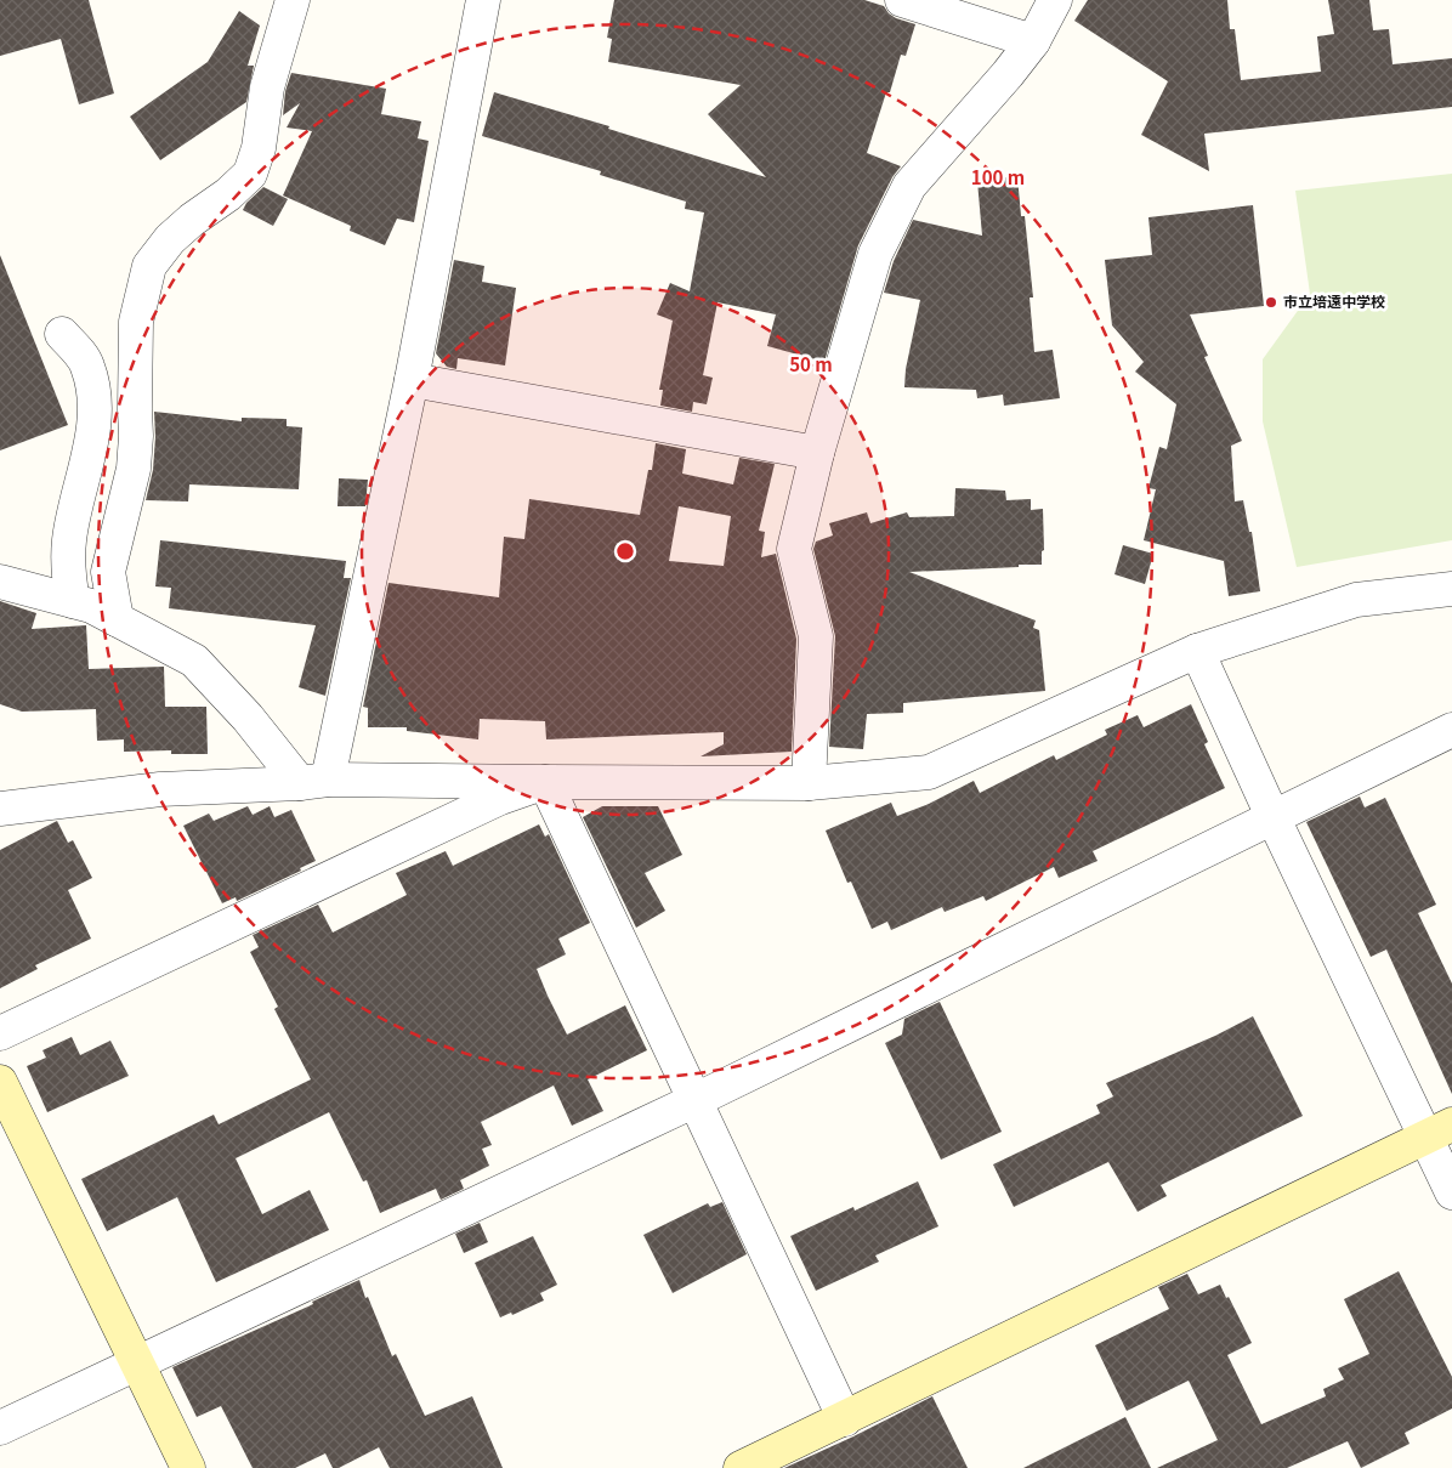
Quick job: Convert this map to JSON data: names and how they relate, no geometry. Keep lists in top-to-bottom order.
{
  "places": ["市立培遠中学校"],
  "rings": ["100 m", "50 m"]
}
